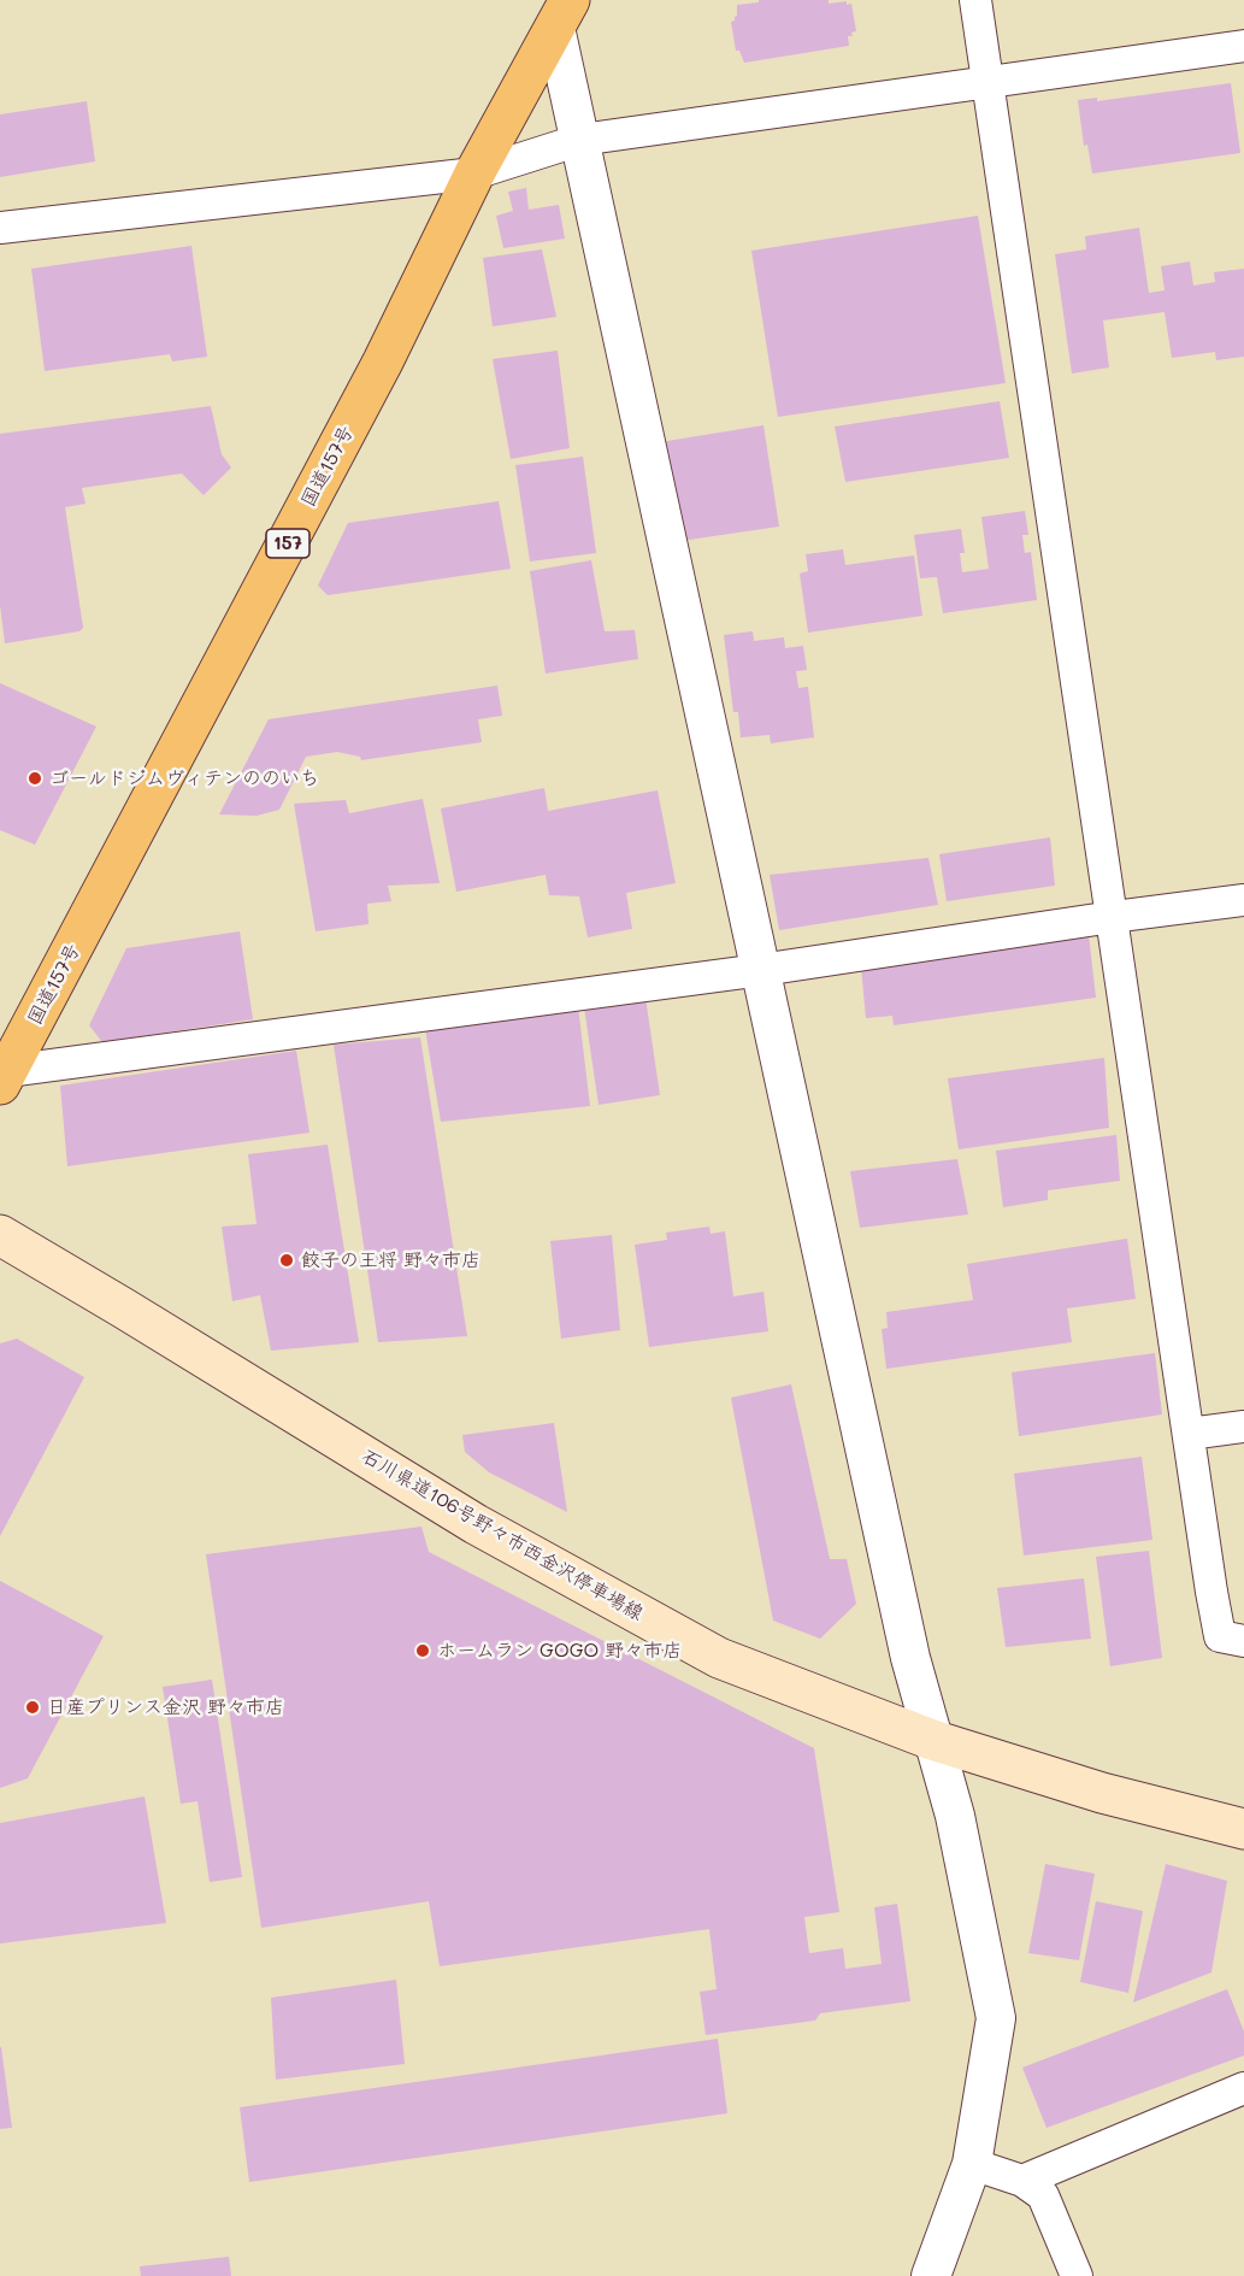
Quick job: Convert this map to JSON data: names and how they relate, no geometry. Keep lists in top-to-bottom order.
{
  "streets": {
    "highway": ["国道157号", "157"],
    "main road": ["石川県道106号野々市西金沢停車場線"]
  },
  "places": [
    "ゴールドジムヴィテンののいち",
    "餃子の王将 野々市店",
    "ホームラン GOGO 野々市店",
    "日産プリンス金沢 野々市店"
  ]
}
